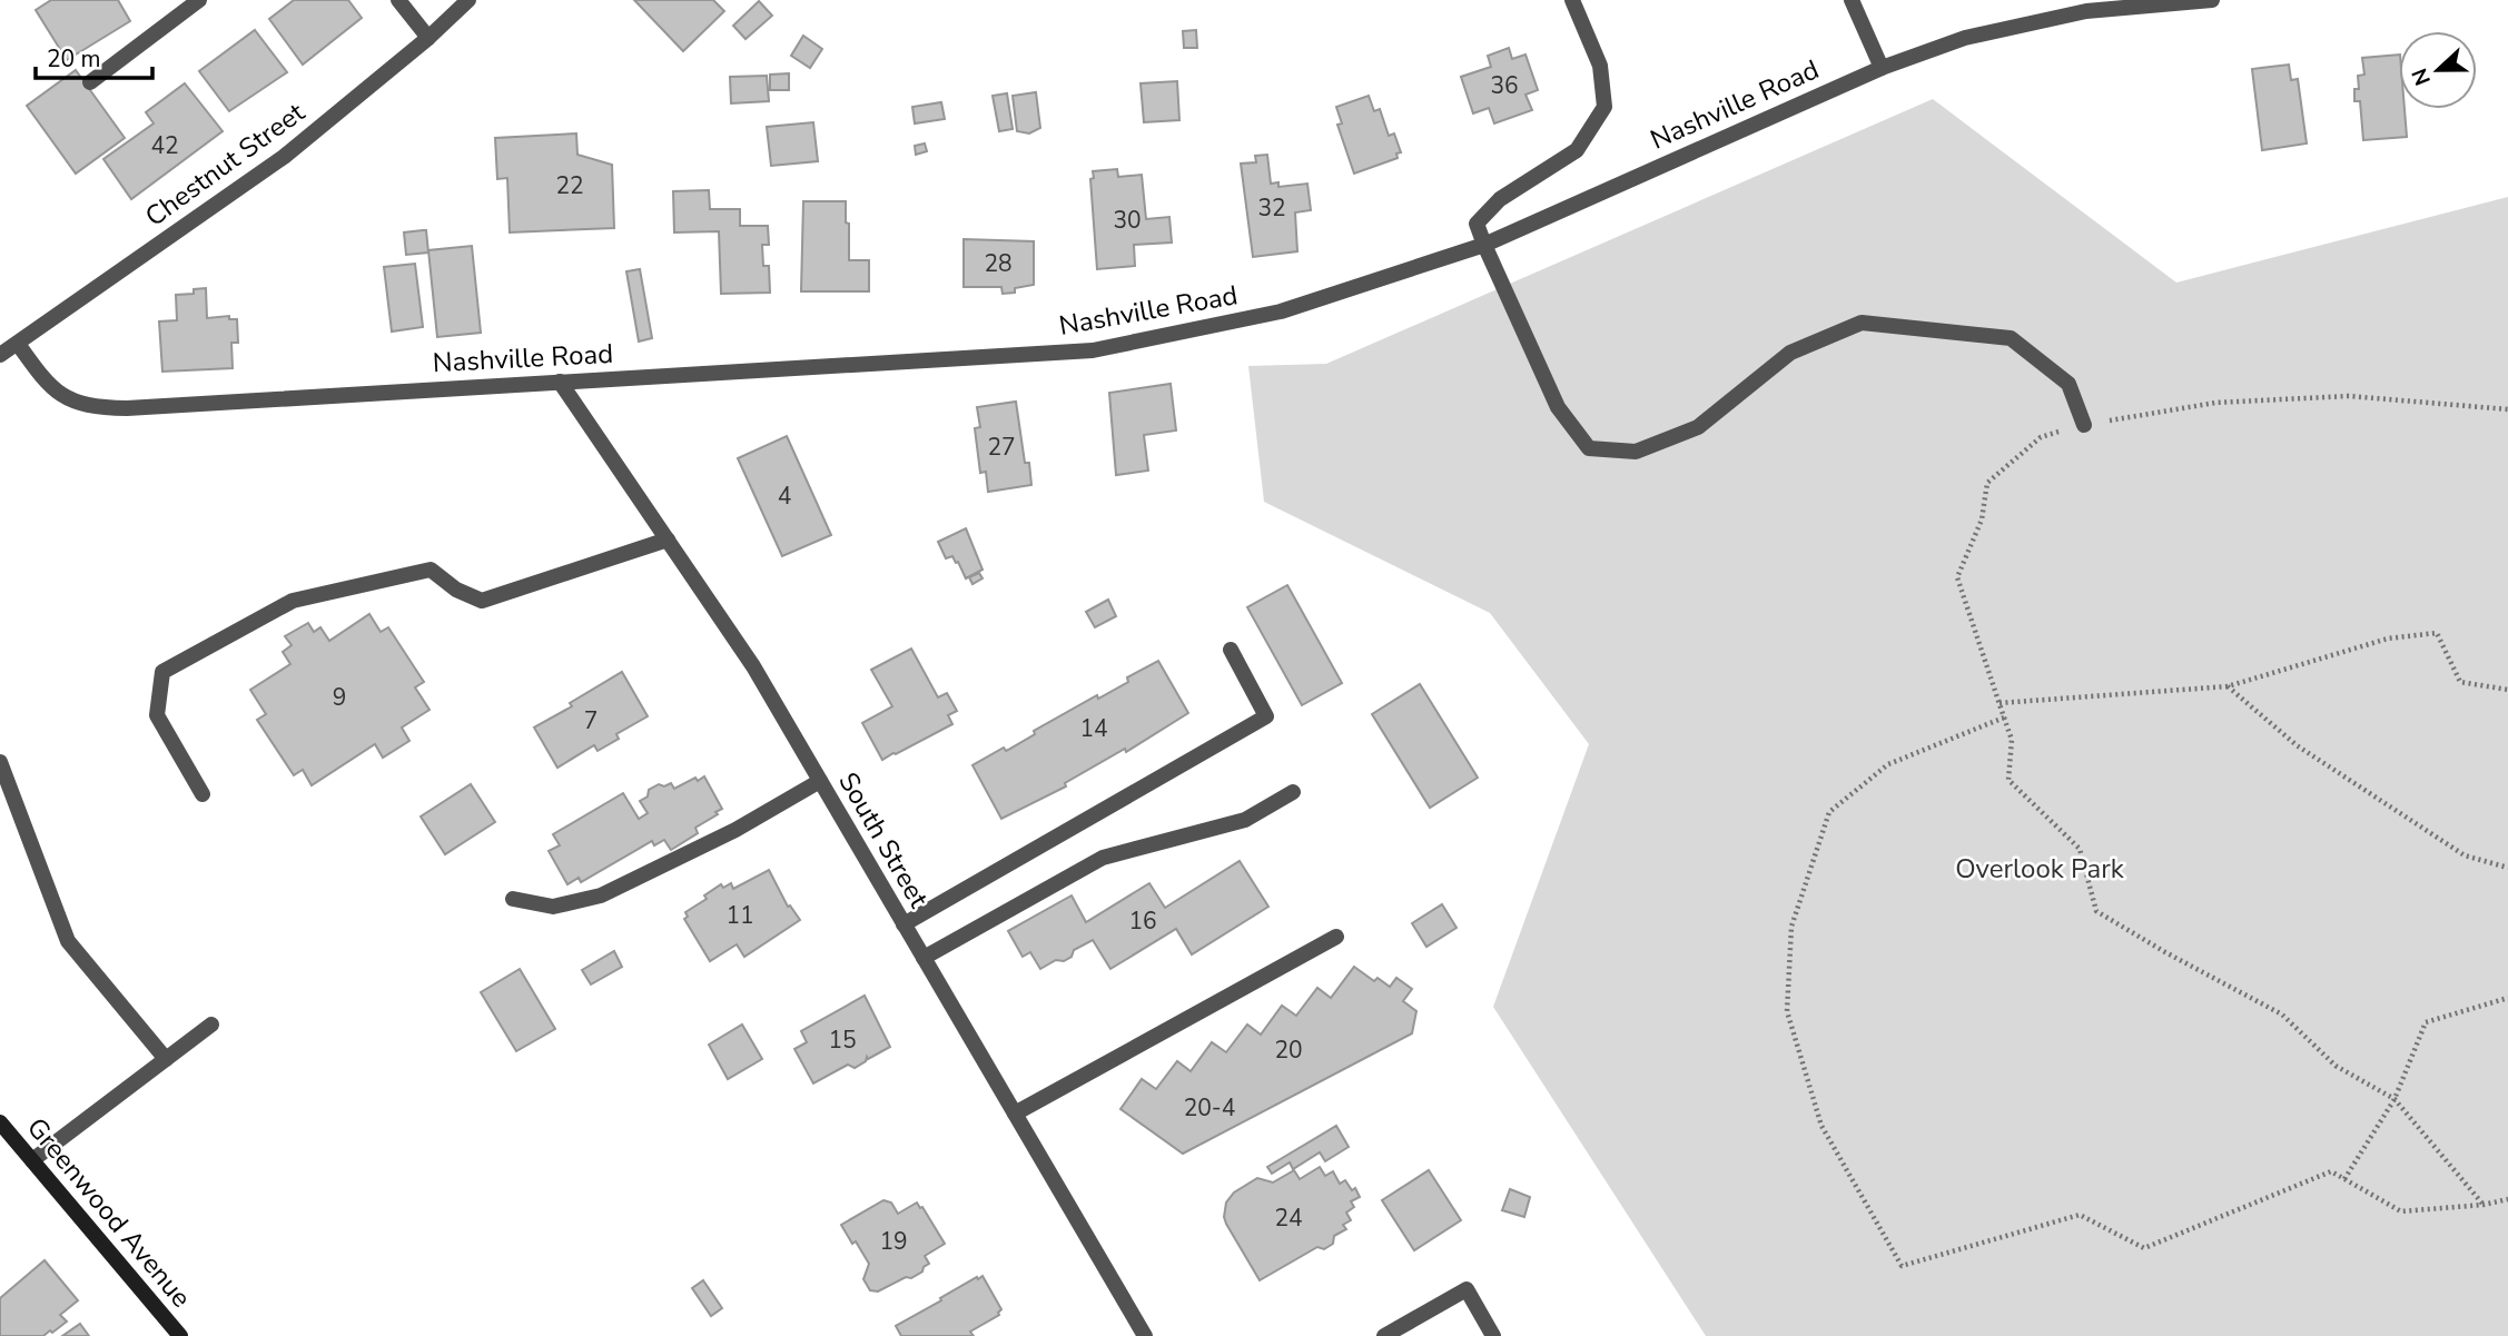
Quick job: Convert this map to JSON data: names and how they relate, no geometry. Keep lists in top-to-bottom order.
{
  "streets": {
    "main road": ["Greenwood Avenue"],
    "street": ["Nashville Road", "Chestnut Street", "South Street"]
  },
  "crossings": [
    ["Nashville Road", "Chestnut Street"],
    ["Nashville Road", "South Street"]
  ],
  "parks": ["Overlook Park"],
  "house_numbers": [
    "36",
    "42",
    "22",
    "32",
    "30",
    "28",
    "27",
    "4",
    "9",
    "7",
    "14",
    "11",
    "16",
    "15",
    "20",
    "20-4",
    "24",
    "19"
  ],
  "scale_bar": "20 m",
  "north": "left"
}
